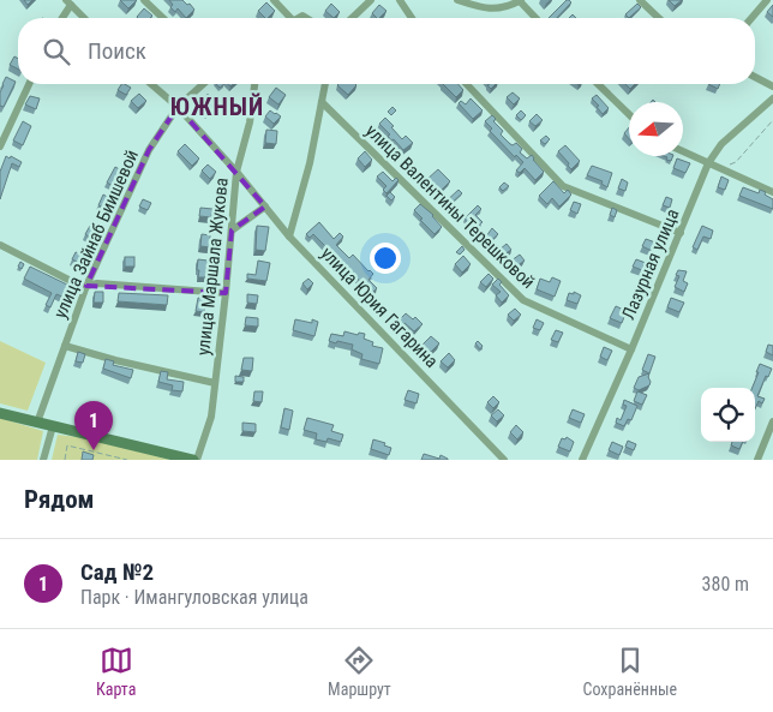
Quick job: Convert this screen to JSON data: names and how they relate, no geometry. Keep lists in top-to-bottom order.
{
  "streets": {
    "street": [
      "улица Валентины Терешковой",
      "улица Зайнаб Биишевой",
      "Лазурная улица",
      "улица Маршала Жукова",
      "улица Юрия Гагарина"
    ]
  },
  "crossings": [
    ["улица Валентины Терешковой", "Лазурная улица"],
    ["улица Зайнаб Биишевой", "улица Юрия Гагарина"],
    ["улица Маршала Жукова", "улица Юрия Гагарина"]
  ],
  "districts": ["ЮЖНЫЙ"],
  "north": "left",
  "page": {
    "search": "Поиск",
    "pins": "1",
    "heading": "Рядом",
    "list": [
      {
        "mark": "1",
        "name": "Сад №2",
        "note": "Парк · Имангуловская улица",
        "value": "380 m"
      }
    ],
    "nav": ["Карта", "Маршрут", "Сохранённые"]
  }
}
